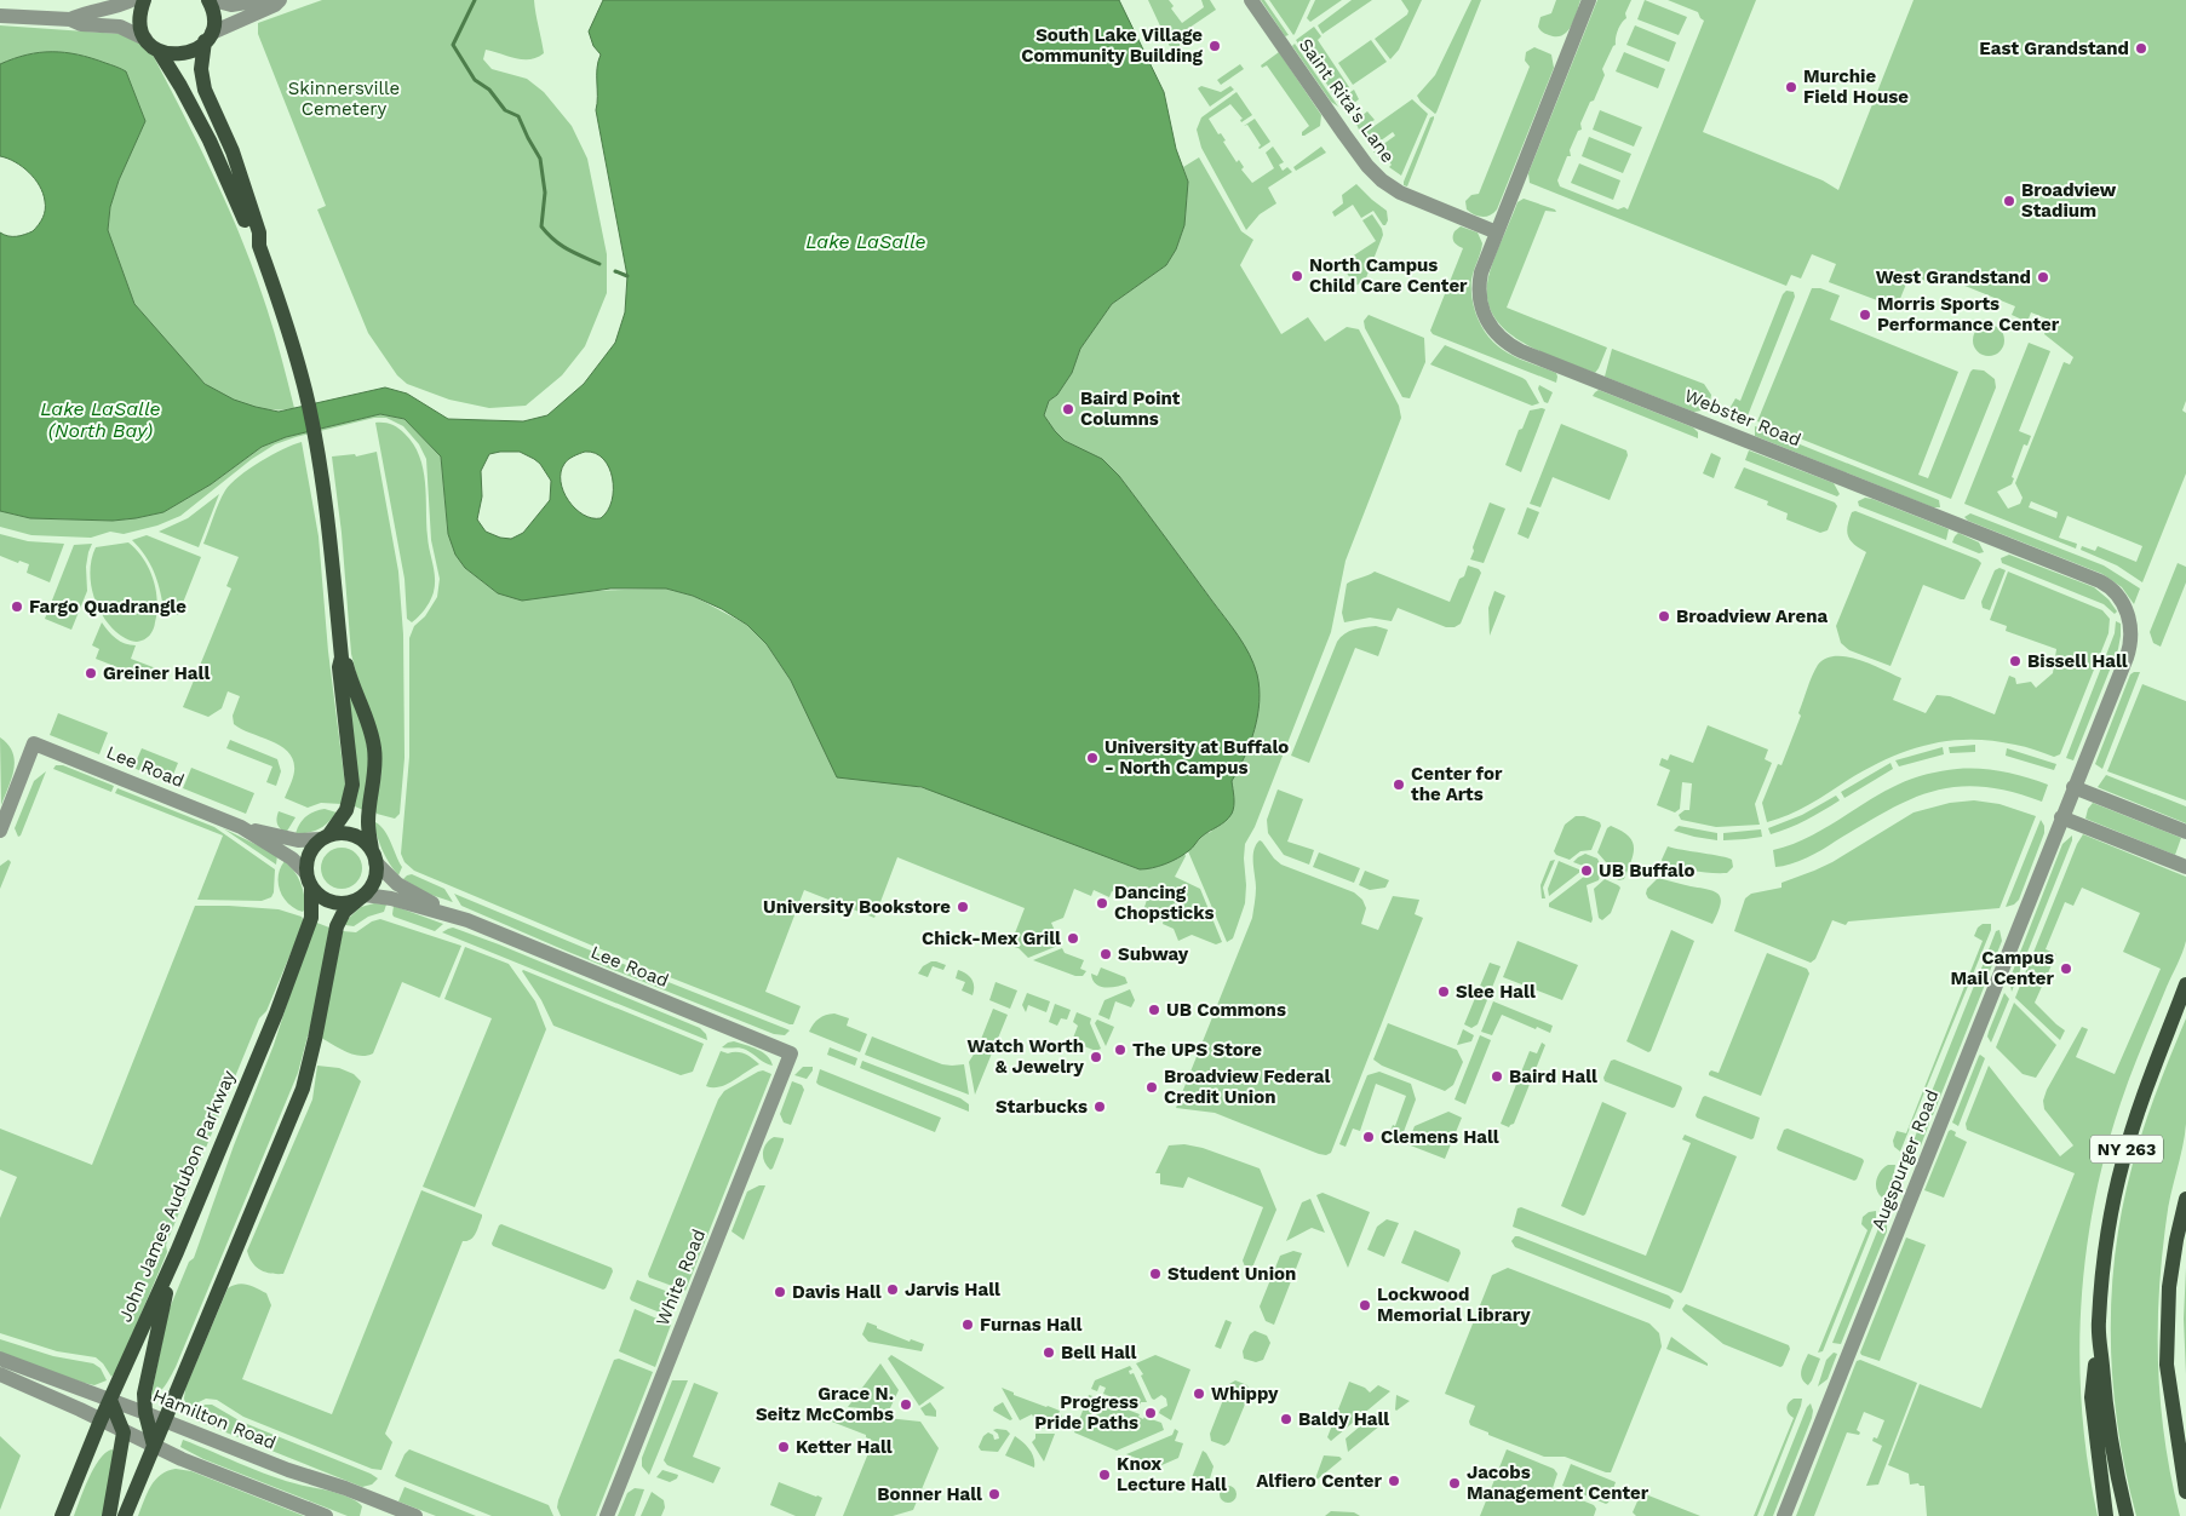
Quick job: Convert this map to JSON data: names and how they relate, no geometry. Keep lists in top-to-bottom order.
{
  "streets": {
    "main road": ["NY 263", "John James Audubon Parkway"],
    "street": [
      "Saint Rita's Lane",
      "Webster Road",
      "Lee Road",
      "Augspurger Road",
      "White Road",
      "Hamilton Road"
    ]
  },
  "crossings": [
    ["Saint Rita's Lane", "Webster Road"],
    ["Webster Road", "Augspurger Road"],
    ["Lee Road", "John James Audubon Parkway"],
    ["Lee Road", "White Road"],
    ["John James Audubon Parkway", "Hamilton Road"]
  ],
  "water": ["Lake LaSalle", "Lake LaSalle (North Bay)"],
  "parks": ["Skinnersville Cemetery"],
  "places": [
    "South Lake Village Community Building",
    "East Grandstand",
    "Murchie Field House",
    "Broadview Stadium",
    "North Campus Child Care Center",
    "West Grandstand",
    "Morris Sports Performance Center",
    "Baird Point Columns",
    "Fargo Quadrangle",
    "Broadview Arena",
    "Bissell Hall",
    "Greiner Hall",
    "University at Buffalo - North Campus",
    "Center for the Arts",
    "UB Buffalo",
    "Dancing Chopsticks",
    "University Bookstore",
    "Chick-Mex Grill",
    "Subway",
    "Campus Mail Center",
    "Slee Hall",
    "UB Commons",
    "The UPS Store",
    "Watch Worth & Jewelry",
    "Baird Hall",
    "Broadview Federal Credit Union",
    "Starbucks",
    "Clemens Hall",
    "Student Union",
    "Jarvis Hall",
    "Davis Hall",
    "Lockwood Memorial Library",
    "Furnas Hall",
    "Bell Hall",
    "Whippy",
    "Grace N. Seitz McCombs",
    "Progress Pride Paths",
    "Baldy Hall",
    "Ketter Hall",
    "Knox Lecture Hall",
    "Alfiero Center",
    "Jacobs Management Center",
    "Bonner Hall"
  ]
}
